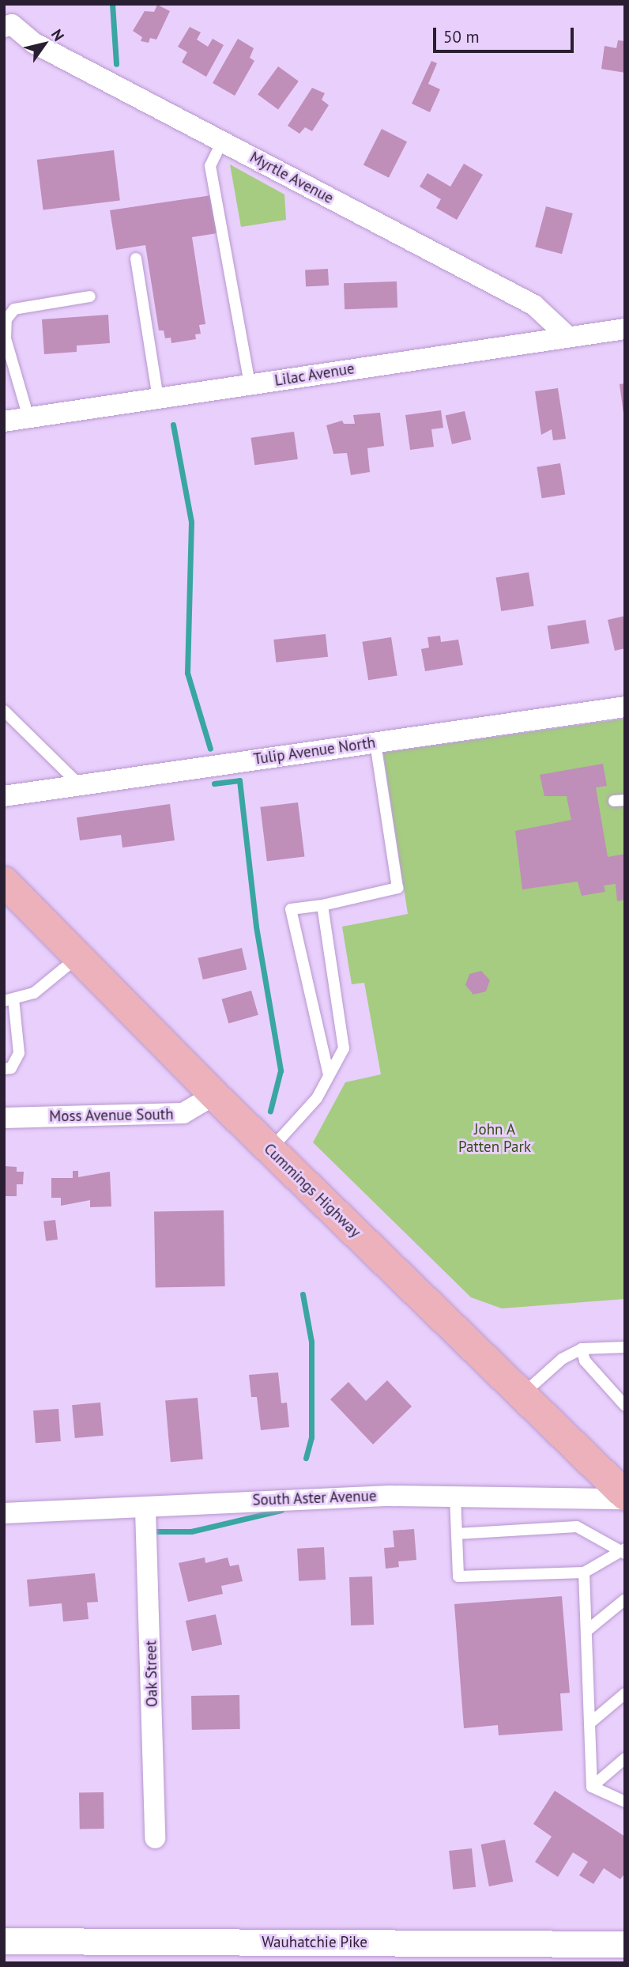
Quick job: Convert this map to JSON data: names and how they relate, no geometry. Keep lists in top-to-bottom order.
{
  "streets": {
    "main road": ["Cummings Highway"],
    "street": [
      "Myrtle Avenue",
      "Lilac Avenue",
      "Tulip Avenue North",
      "Moss Avenue South",
      "South Aster Avenue",
      "Oak Street",
      "Wauhatchie Pike"
    ]
  },
  "crossings": [
    ["Myrtle Avenue", "Lilac Avenue"],
    ["Moss Avenue South", "Cummings Highway"],
    ["Cummings Highway", "South Aster Avenue"],
    ["South Aster Avenue", "Oak Street"]
  ],
  "parks": ["John A Patten Park"],
  "scale_bar": "50 m",
  "north": "top right"
}
